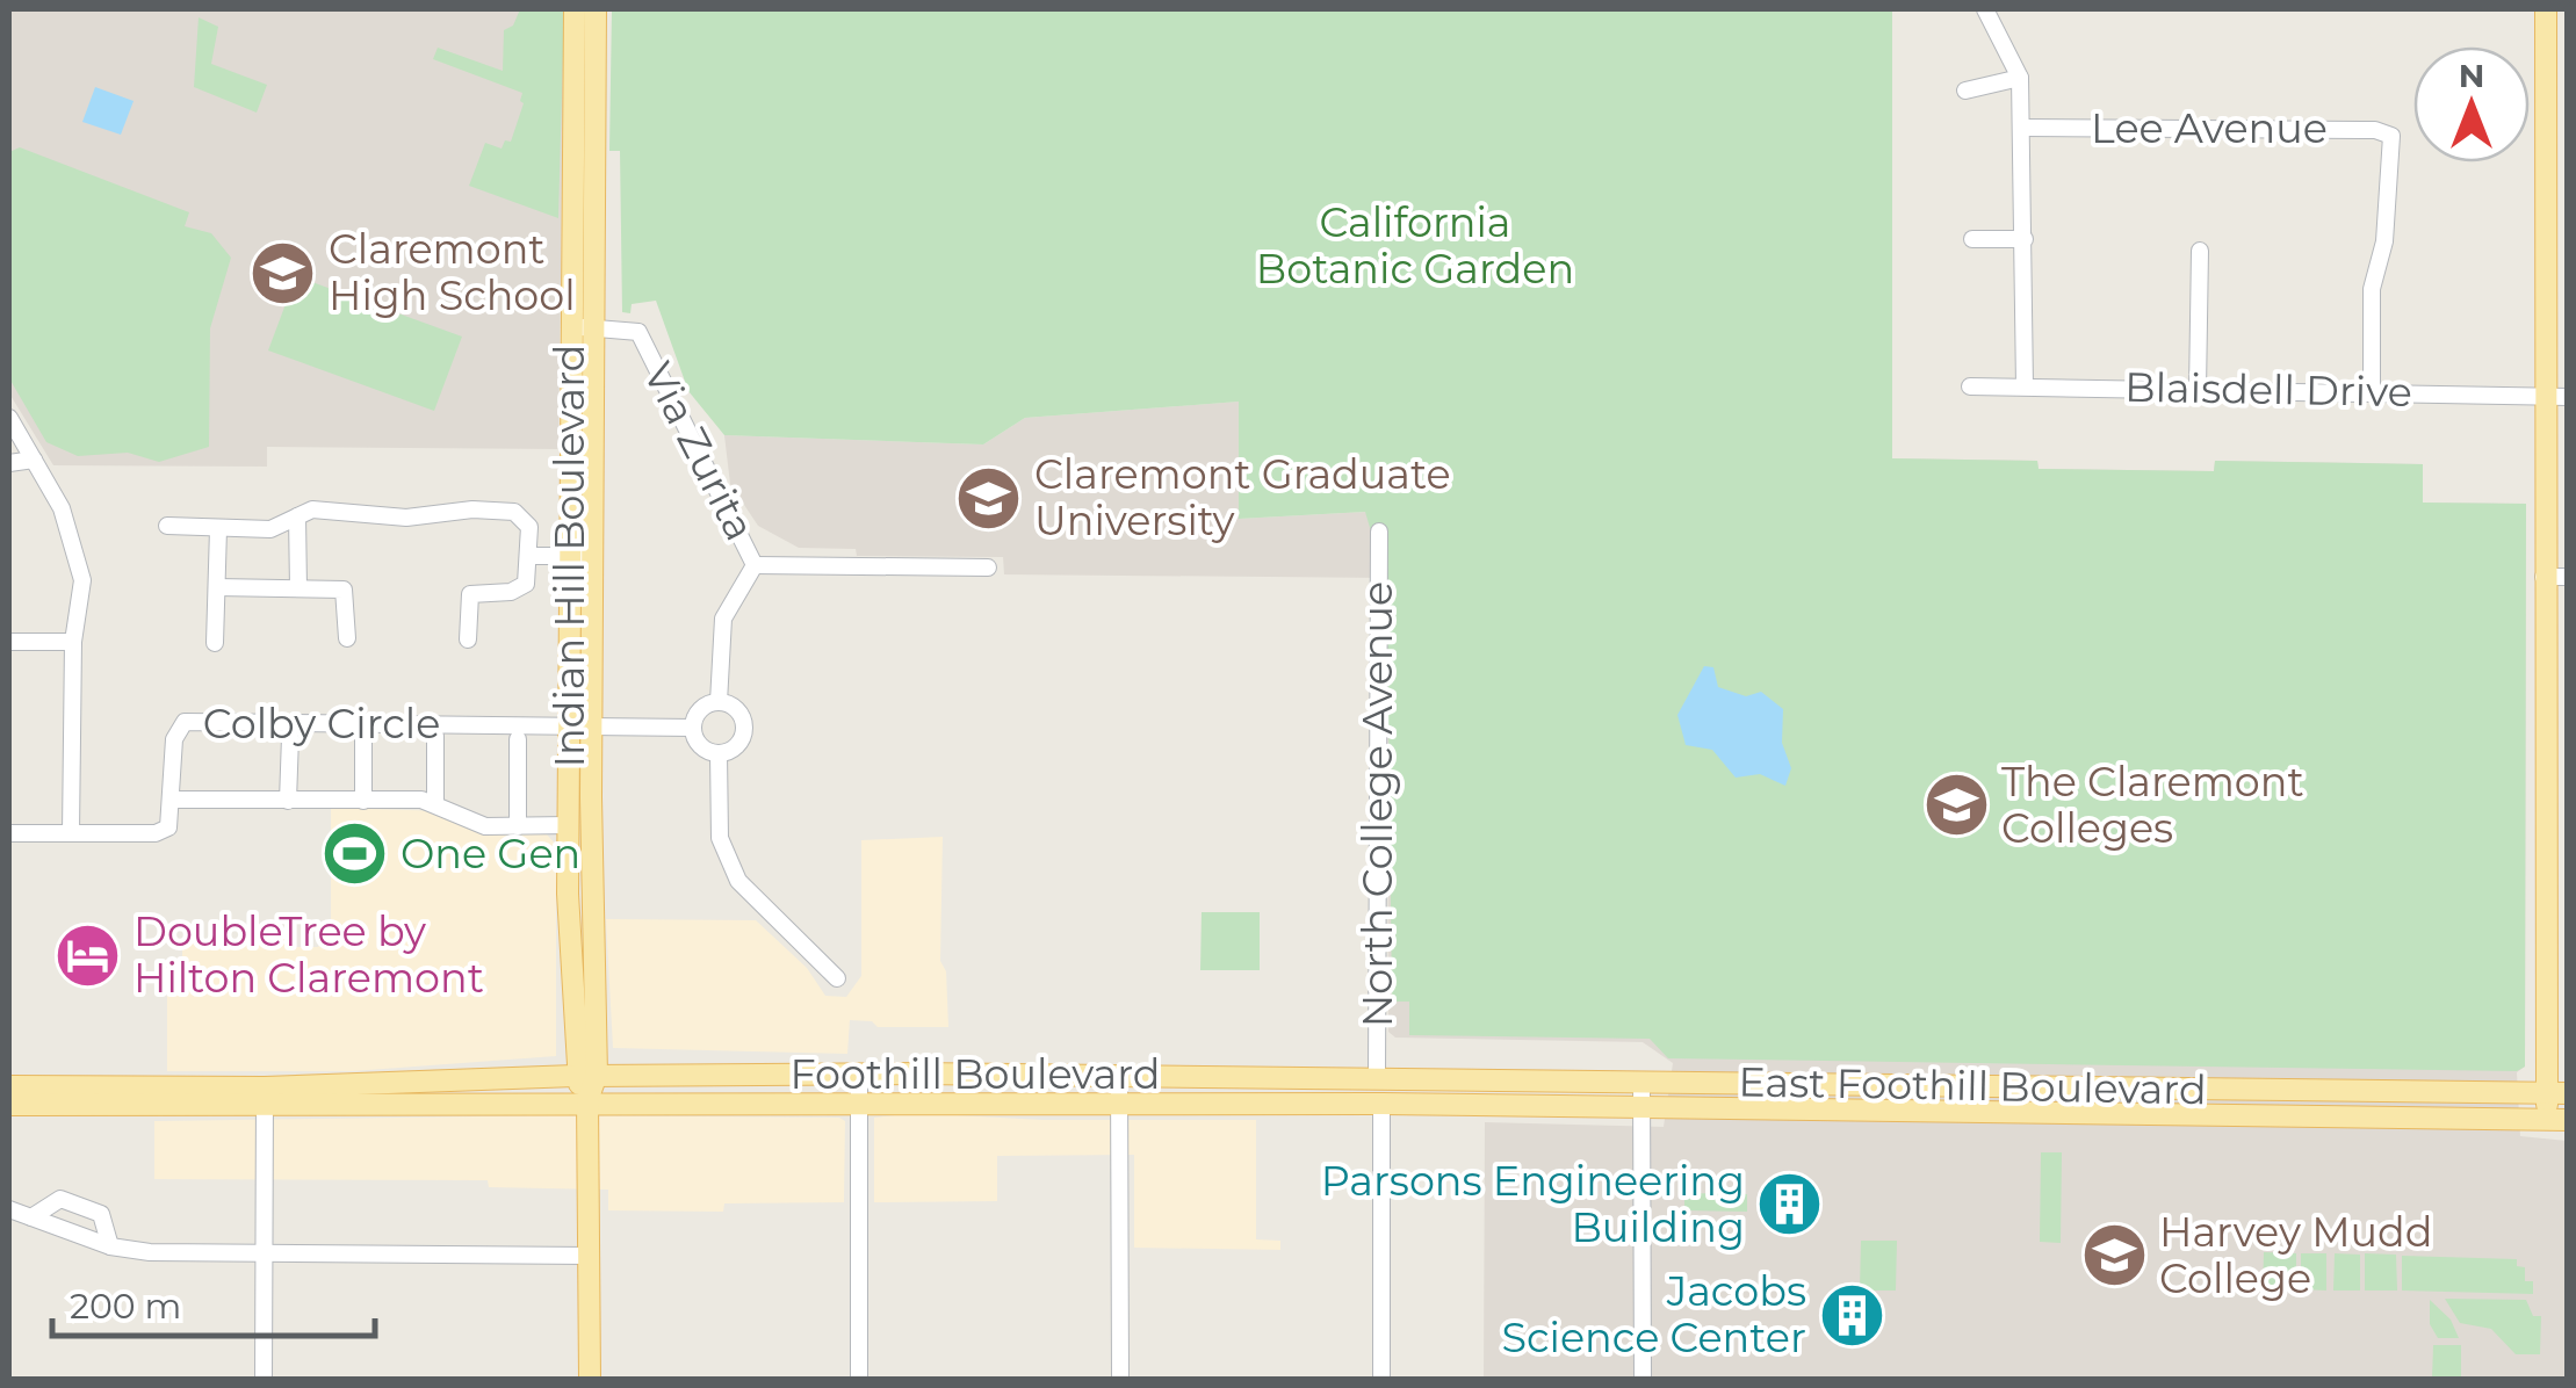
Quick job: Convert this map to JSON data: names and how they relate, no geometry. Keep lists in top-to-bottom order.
{
  "streets": {
    "main road": ["Indian Hill Boulevard", "Foothill Boulevard", "East Foothill Boulevard"],
    "street": [
      "Lee Avenue",
      "Blaisdell Drive",
      "Via Zurita",
      "Colby Circle",
      "North College Avenue"
    ]
  },
  "crossings": [
    ["Lee Avenue", "Blaisdell Drive"],
    ["Via Zurita", "Indian Hill Boulevard"],
    ["Indian Hill Boulevard", "Colby Circle"],
    ["Indian Hill Boulevard", "Foothill Boulevard"],
    ["North College Avenue", "Foothill Boulevard"],
    ["North College Avenue", "East Foothill Boulevard"],
    ["Foothill Boulevard", "East Foothill Boulevard"]
  ],
  "parks": ["California Botanic Garden"],
  "places": {
    "school or university": [
      "Claremont High School",
      "Claremont Graduate University",
      "The Claremont Colleges",
      "Harvey Mudd College"
    ],
    "sports": ["One Gen"],
    "hotel": ["DoubleTree by Hilton Claremont"],
    "building": ["Parsons Engineering Building", "Jacobs Science Center"]
  },
  "scale_bar": "200 m",
  "north": "top"
}
